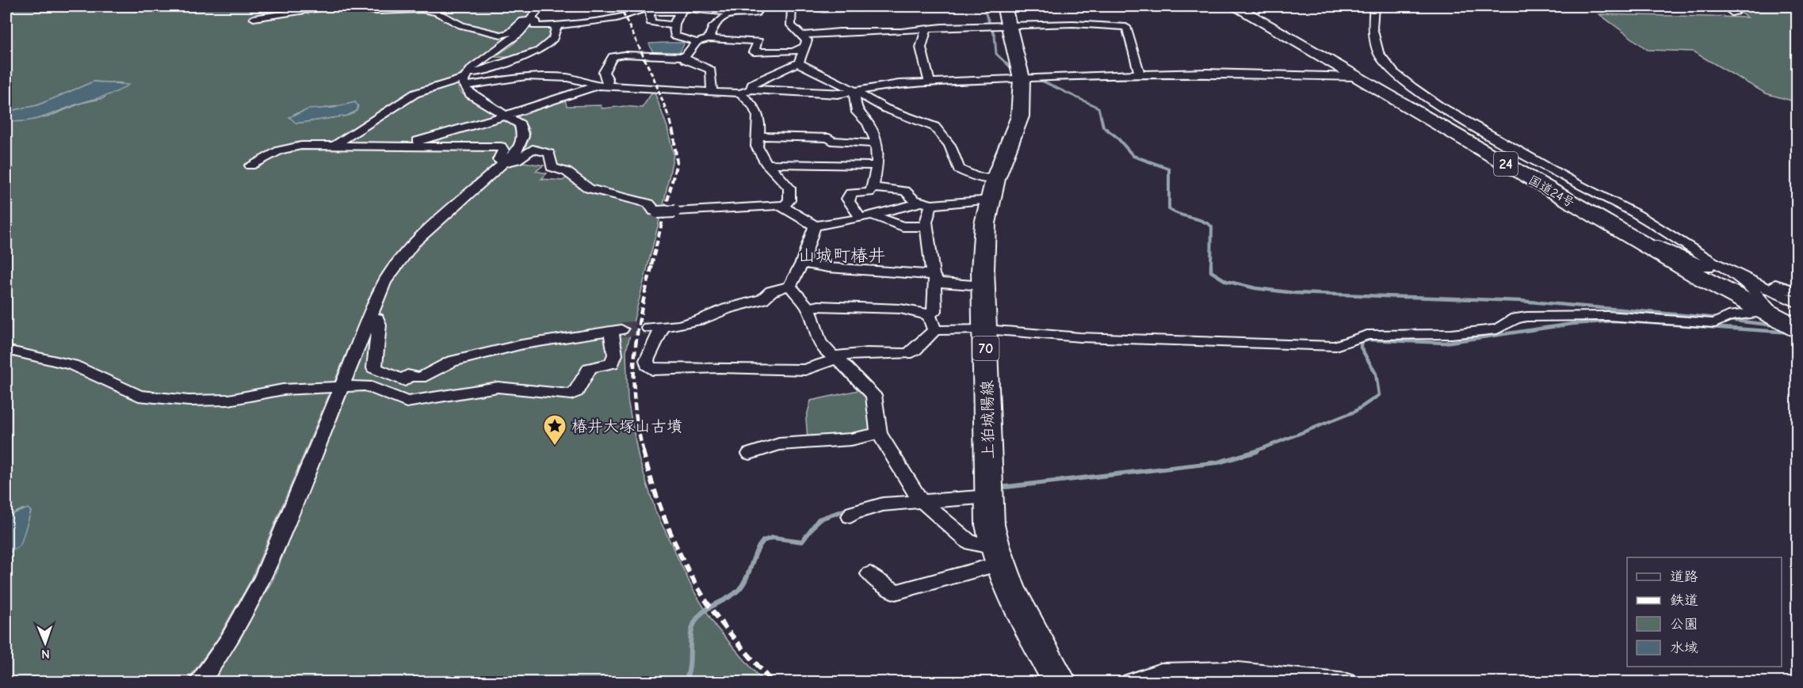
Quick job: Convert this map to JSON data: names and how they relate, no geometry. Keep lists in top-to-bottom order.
{
  "streets": {
    "highway": ["24", "国道24号"],
    "main road": ["70", "上狛城陽線"]
  },
  "districts": ["山城町椿井"],
  "places": {
    "place": ["椿井大塚山古墳"]
  },
  "legend": [
    "道路",
    "鉄道",
    "公園",
    "水域"
  ],
  "north": "bottom"
}
